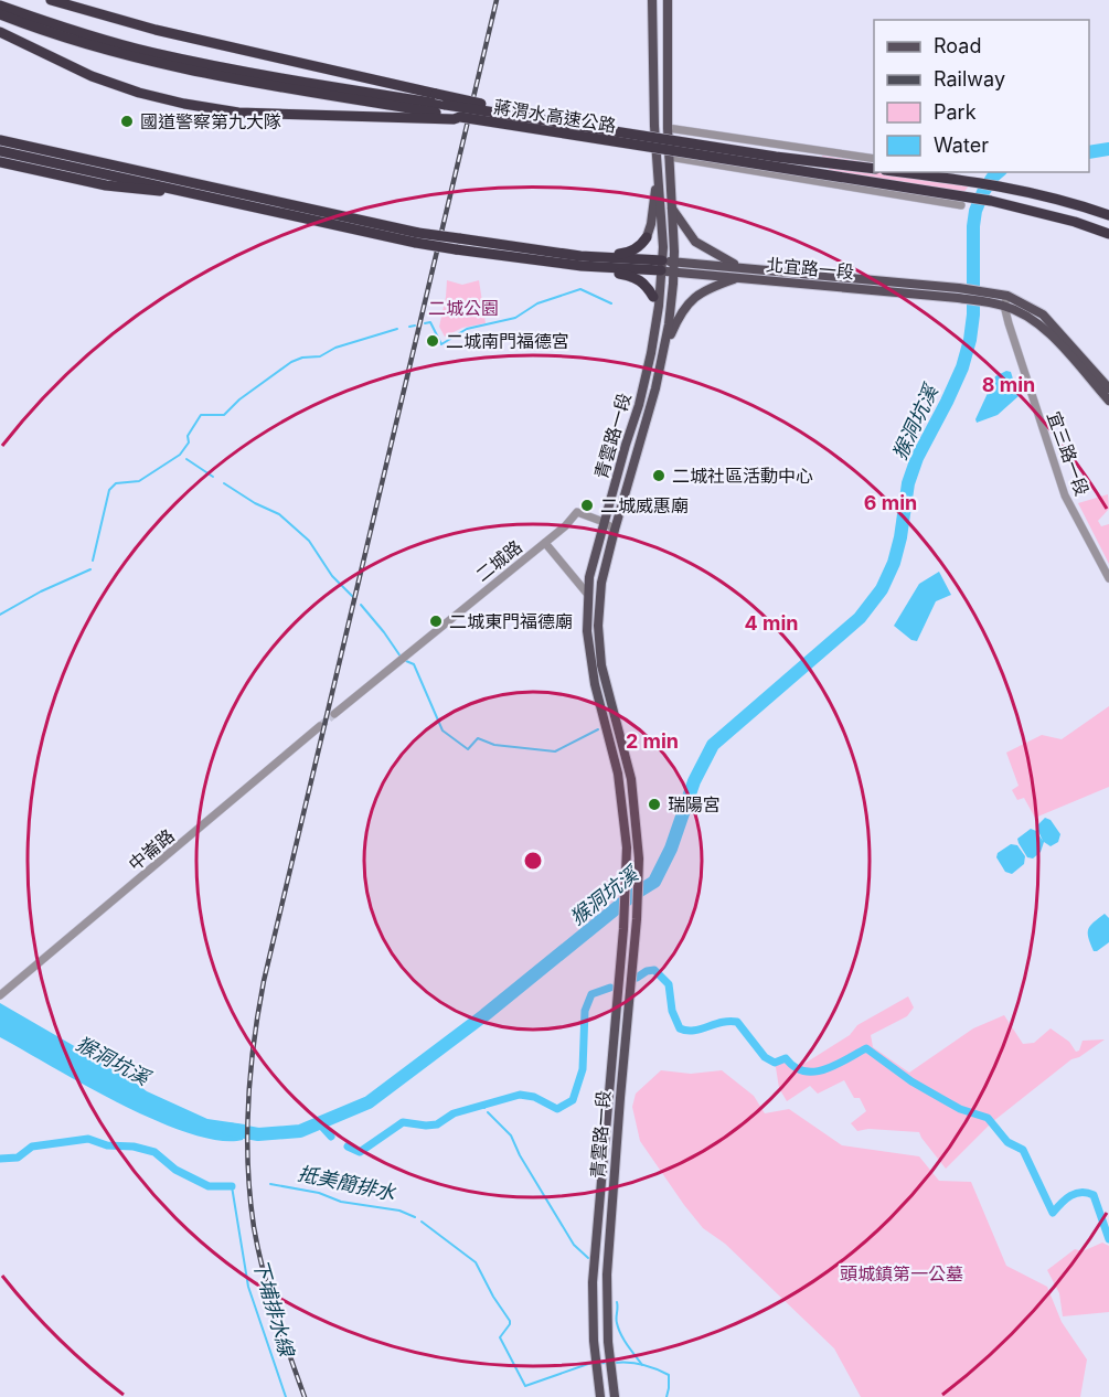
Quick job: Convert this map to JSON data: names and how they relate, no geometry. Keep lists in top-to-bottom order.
{
  "streets": {
    "highway": ["蔣渭水高速公路"],
    "main road": ["北宜路一段", "青雲路一段"],
    "street": ["宜三路一段", "二城路", "中崙路"]
  },
  "crossings": [
    ["北宜路一段", "青雲路一段"],
    ["青雲路一段", "二城路"]
  ],
  "water": ["猴洞坑溪", "抵美簡排水", "下埔排水線"],
  "parks": ["二城公園", "頭城鎮第一公墓"],
  "places": [
    "國道警察第九大隊",
    "二城南門福德宮",
    "二城社區活動中心",
    "二城威惠廟",
    "二城東門福德廟",
    "瑞陽宮"
  ],
  "legend": [
    "Road",
    "Railway",
    "Park",
    "Water"
  ],
  "rings": [
    "8 min",
    "6 min",
    "4 min",
    "2 min"
  ]
}
